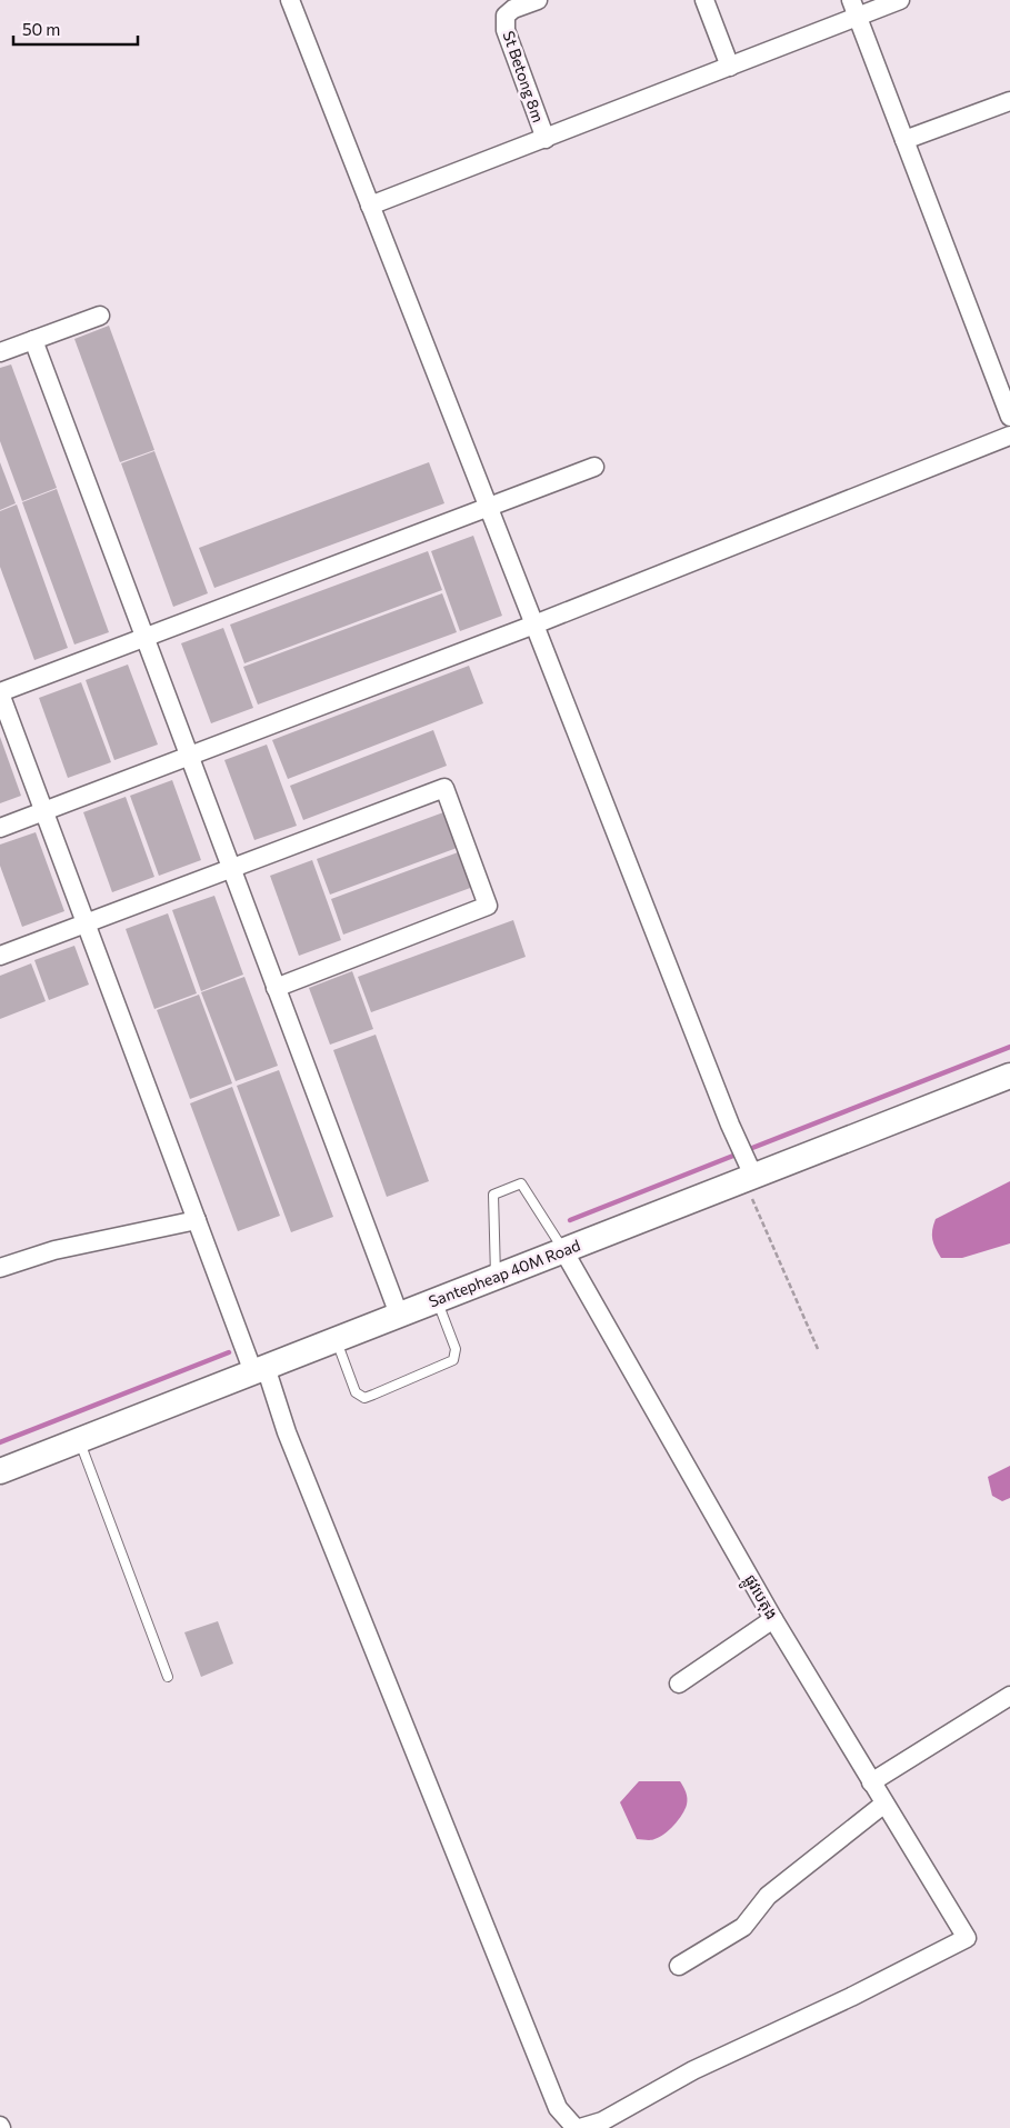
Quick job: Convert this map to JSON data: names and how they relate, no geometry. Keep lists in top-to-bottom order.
{
  "streets": {
    "main road": ["Santepheap 40M Road"],
    "street": ["St Betong 8m", "ផ្លូវបេតុង"]
  },
  "crossings": [
    ["Santepheap 40M Road", "ផ្លូវបេតុង"]
  ],
  "scale_bar": "50 m"
}
